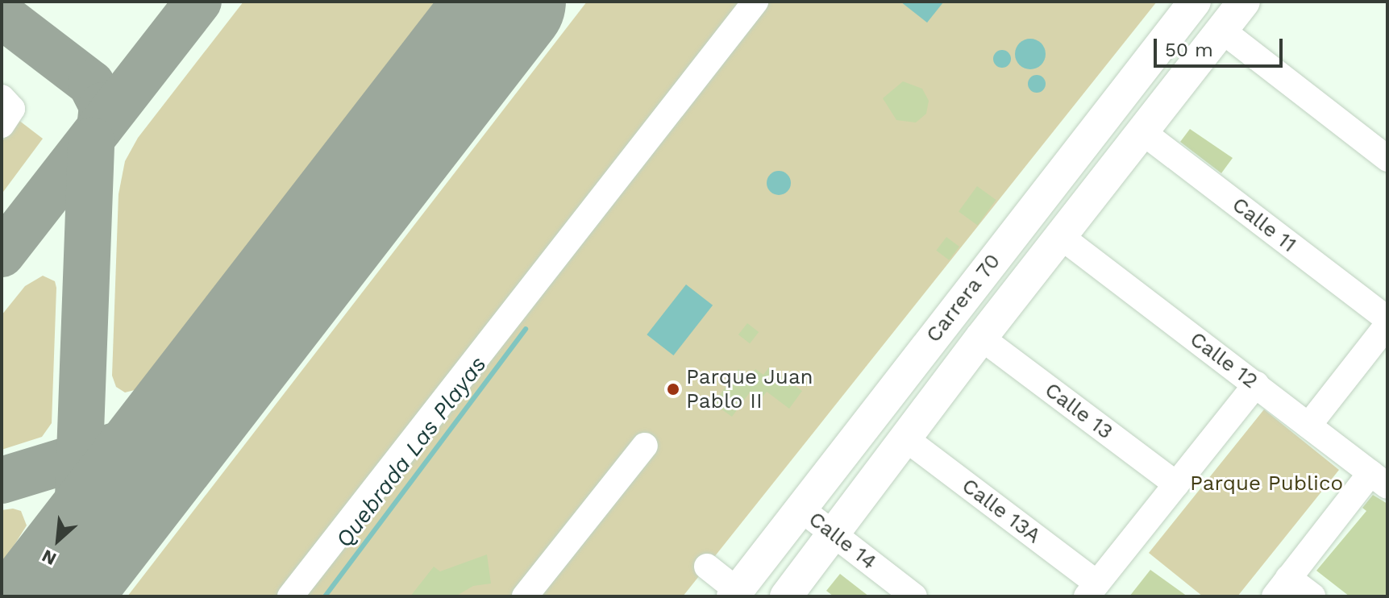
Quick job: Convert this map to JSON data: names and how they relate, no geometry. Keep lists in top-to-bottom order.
{
  "streets": {
    "main road": ["Carrera 70"],
    "street": [
      "Calle 11",
      "Calle 12",
      "Calle 13",
      "Calle 13A",
      "Calle 14"
    ]
  },
  "crossings": [
    ["Calle 11", "Carrera 70"],
    ["Carrera 70", "Calle 12"],
    ["Carrera 70", "Calle 13"],
    ["Carrera 70", "Calle 13A"],
    ["Carrera 70", "Calle 14"]
  ],
  "water": ["Quebrada Las Playas"],
  "parks": ["Parque Publico"],
  "places": ["Parque Juan Pablo II"],
  "scale_bar": "50 m",
  "north": "bottom left"
}
